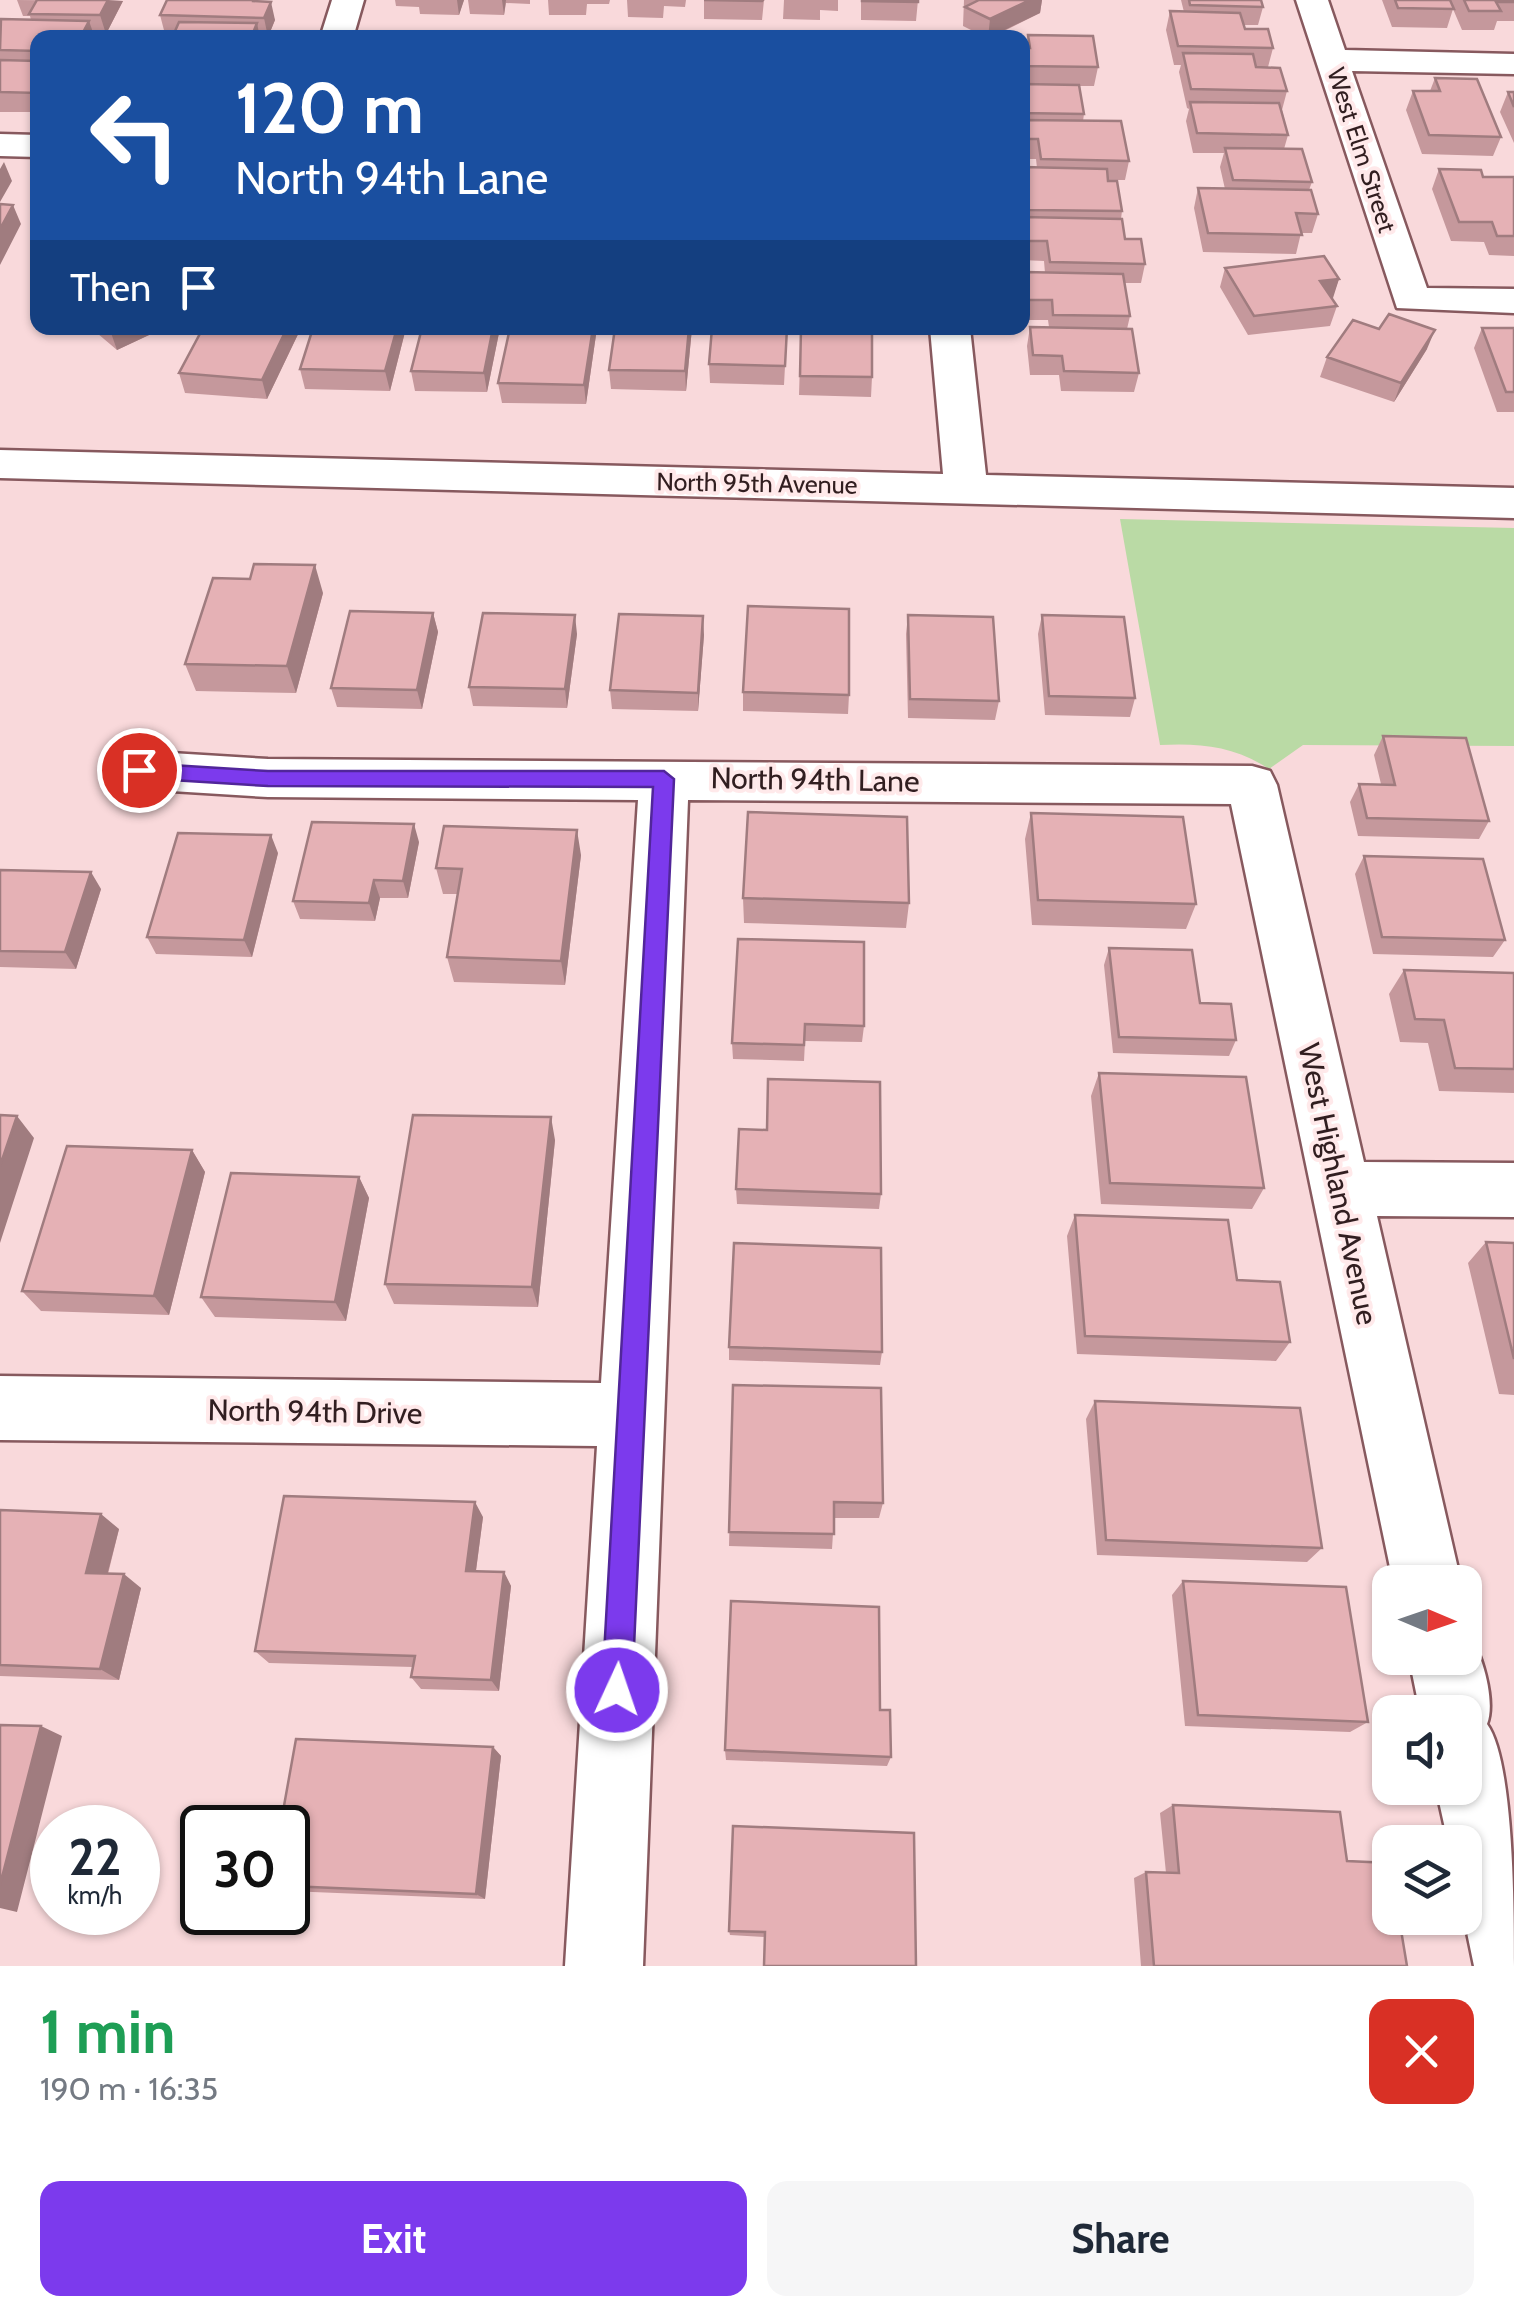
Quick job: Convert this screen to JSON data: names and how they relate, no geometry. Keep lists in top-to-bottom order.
{
  "streets": {
    "street": [
      "West Elm Street",
      "North 95th Avenue",
      "North 94th Lane",
      "West Highland Avenue",
      "North 94th Drive"
    ]
  },
  "crossings": [
    ["North 94th Lane", "West Highland Avenue"]
  ],
  "north": "right",
  "page": {
    "turn": ["120 m", "North 94th Lane"],
    "then": "Then",
    "speed": "22 km/h",
    "limit": "30",
    "heading": ["1 min", "190 m · 16:35"],
    "buttons": ["Exit", "Share"]
  }
}
